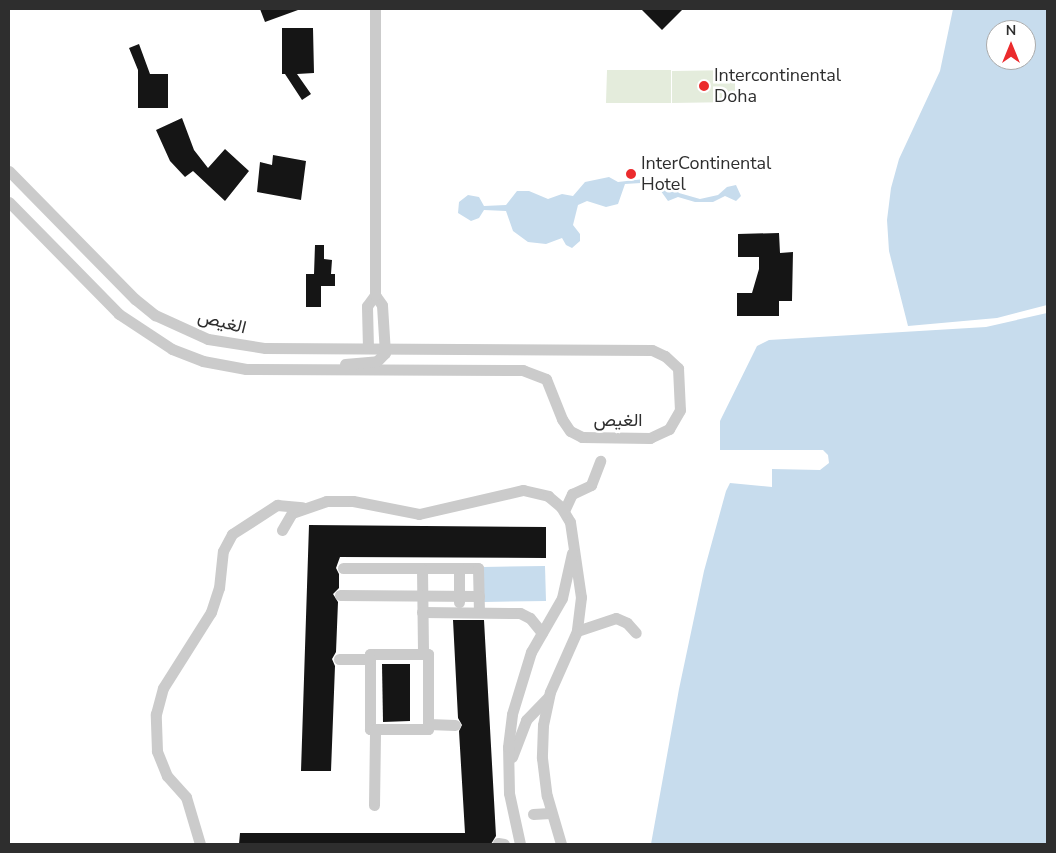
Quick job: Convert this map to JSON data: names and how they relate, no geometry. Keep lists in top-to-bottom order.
{
  "streets": {
    "street": ["الغيص"]
  },
  "places": ["Intercontinental Doha", "InterContinental Hotel"],
  "north": "top"
}
